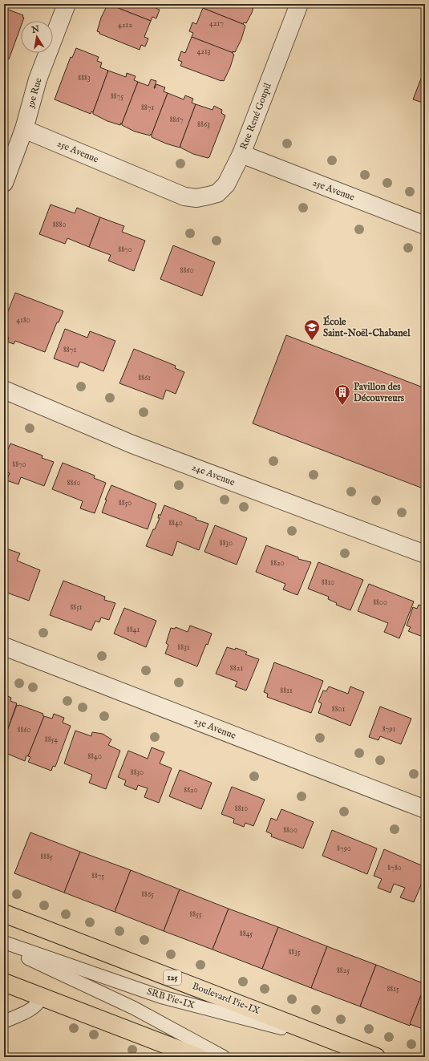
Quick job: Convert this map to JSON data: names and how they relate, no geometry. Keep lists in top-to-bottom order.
{
  "streets": {
    "main road": ["125", "Boulevard Pie-IX"],
    "street": [
      "39e Rue",
      "Rue René Goupil",
      "25e Avenue",
      "24e Avenue",
      "23e Avenue"
    ],
    "lane": ["SRB Pie-IX"]
  },
  "crossings": [
    ["39e Rue", "25e Avenue"],
    ["Rue René Goupil", "25e Avenue"],
    ["SRB Pie-IX", "Boulevard Pie-IX"]
  ],
  "places": {
    "school or university": ["École Saint-Noël-Chabanel"],
    "building": ["Pavillon des Découvreurs"]
  },
  "house_numbers": [
    "4217",
    "4212",
    "4213",
    "8883",
    "8875",
    "8871",
    "8867",
    "8863",
    "8880",
    "8870",
    "8860",
    "4180",
    "8871",
    "8861",
    "8870",
    "8860",
    "8850",
    "8840",
    "8830",
    "8820",
    "8810",
    "8800",
    "8851",
    "8841",
    "8831",
    "8821",
    "8811",
    "8801",
    "8791",
    "8860",
    "8854",
    "8840",
    "8830",
    "8820",
    "8810",
    "8800",
    "8790",
    "8885",
    "8780",
    "8875",
    "8865",
    "8855",
    "8845",
    "8835",
    "8825",
    "8815"
  ],
  "north": "top"
}
